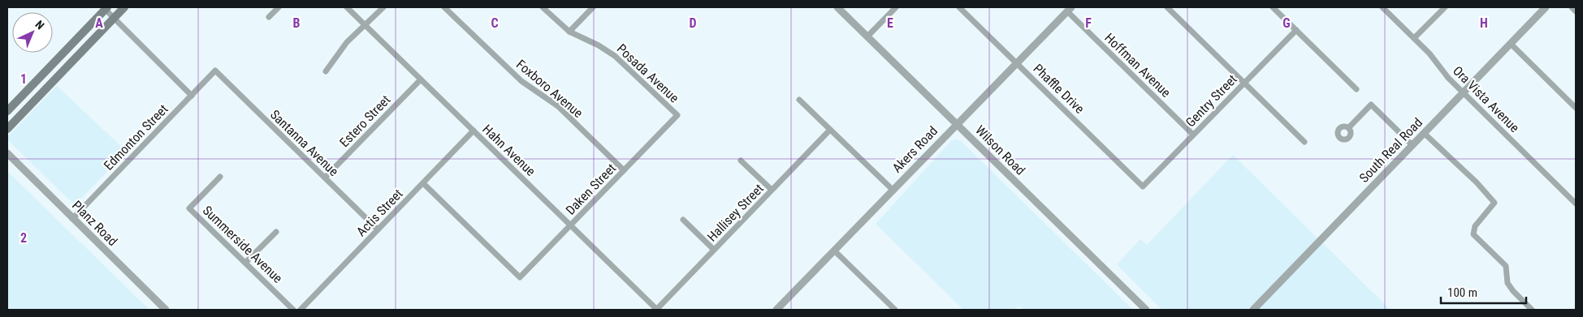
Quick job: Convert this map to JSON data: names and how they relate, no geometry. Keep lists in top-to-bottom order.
{
  "streets": {
    "street": [
      "Hoffman Avenue",
      "Posada Avenue",
      "Foxboro Avenue",
      "Phaffle Drive",
      "Ora Vista Avenue",
      "Gentry Street",
      "Estero Street",
      "Edmonton Street",
      "Santanna Avenue",
      "Akers Road",
      "Hahn Avenue",
      "Wilson Road",
      "South Real Road",
      "Daken Street",
      "Actis Street",
      "Hallisey Street",
      "Planz Road",
      "Summerside Avenue"
    ]
  },
  "crossings": [
    ["Hoffman Avenue", "Gentry Street"],
    ["Hoffman Avenue", "Akers Road"],
    ["Posada Avenue", "Daken Street"],
    ["Foxboro Avenue", "Daken Street"],
    ["Phaffle Drive", "Gentry Street"],
    ["Phaffle Drive", "Akers Road"],
    ["Ora Vista Avenue", "South Real Road"],
    ["Estero Street", "Santanna Avenue"],
    ["Estero Street", "Hahn Avenue"],
    ["Edmonton Street", "Santanna Avenue"],
    ["Edmonton Street", "Planz Road"],
    ["Santanna Avenue", "Actis Street"],
    ["Akers Road", "Wilson Road"],
    ["Hahn Avenue", "Daken Street"],
    ["Hahn Avenue", "Actis Street"],
    ["Hahn Avenue", "Hallisey Street"],
    ["Daken Street", "Actis Street"]
  ],
  "scale_bar": "100 m",
  "north": "top right",
  "grid": {
    "columns": [
      "A",
      "B",
      "C",
      "D",
      "E",
      "F",
      "G",
      "H"
    ],
    "rows": ["1", "2"]
  }
}
